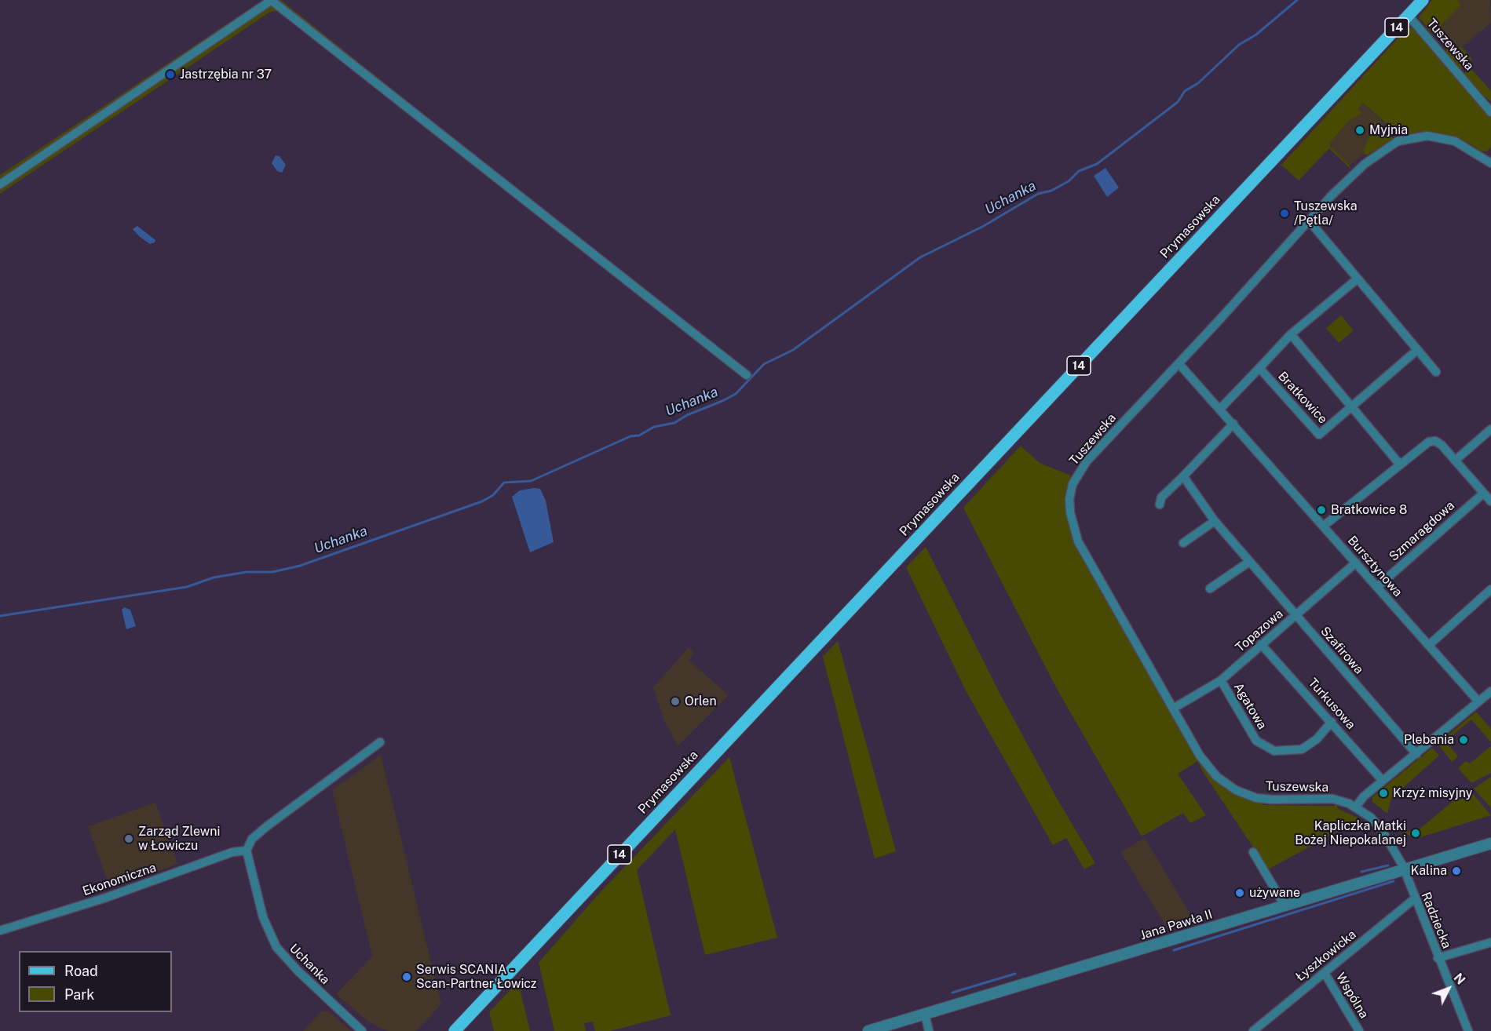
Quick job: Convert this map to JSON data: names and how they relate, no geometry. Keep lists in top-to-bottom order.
{
  "streets": {
    "main road": ["14", "Prymasowska"],
    "street": [
      "Tuszewska",
      "Bratkowice",
      "Szmaragdowa",
      "Bursztynowa",
      "Topazowa",
      "Szafirowa",
      "Turkusowa",
      "Agatowa",
      "Ekonomiczna",
      "Radziecka",
      "Jana Pawła II",
      "Łyszkowicka",
      "Uchanka",
      "Wspólna"
    ]
  },
  "crossings": [
    ["Tuszewska", "Prymasowska"],
    ["Tuszewska", "Bursztynowa"],
    ["Tuszewska", "Topazowa"],
    ["Tuszewska", "Radziecka"],
    ["Tuszewska", "Jana Pawła II"],
    ["Bratkowice", "Bursztynowa"],
    ["Szmaragdowa", "Bursztynowa"],
    ["Bursztynowa", "Topazowa"],
    ["Topazowa", "Szafirowa"],
    ["Topazowa", "Turkusowa"],
    ["Topazowa", "Agatowa"],
    ["Turkusowa", "Agatowa"],
    ["Ekonomiczna", "Uchanka"],
    ["Radziecka", "Jana Pawła II"],
    ["Radziecka", "Łyszkowicka"],
    ["Łyszkowicka", "Wspólna"]
  ],
  "water": ["Uchanka"],
  "places": [
    "Jastrzębia nr 37",
    "Myjnia",
    "Tuszewska /Pętla/",
    "Bratkowice 8",
    "Orlen",
    "Plebania",
    "Krzyż misyjny",
    "Kapliczka Matki Bożej Niepokalanej",
    "Zarząd Zlewni w Łowiczu",
    "Kalina",
    "używane",
    "Serwis SCANIA - Scan-Partner Łowicz"
  ],
  "legend": ["Road", "Park"],
  "north": "top right"
}
